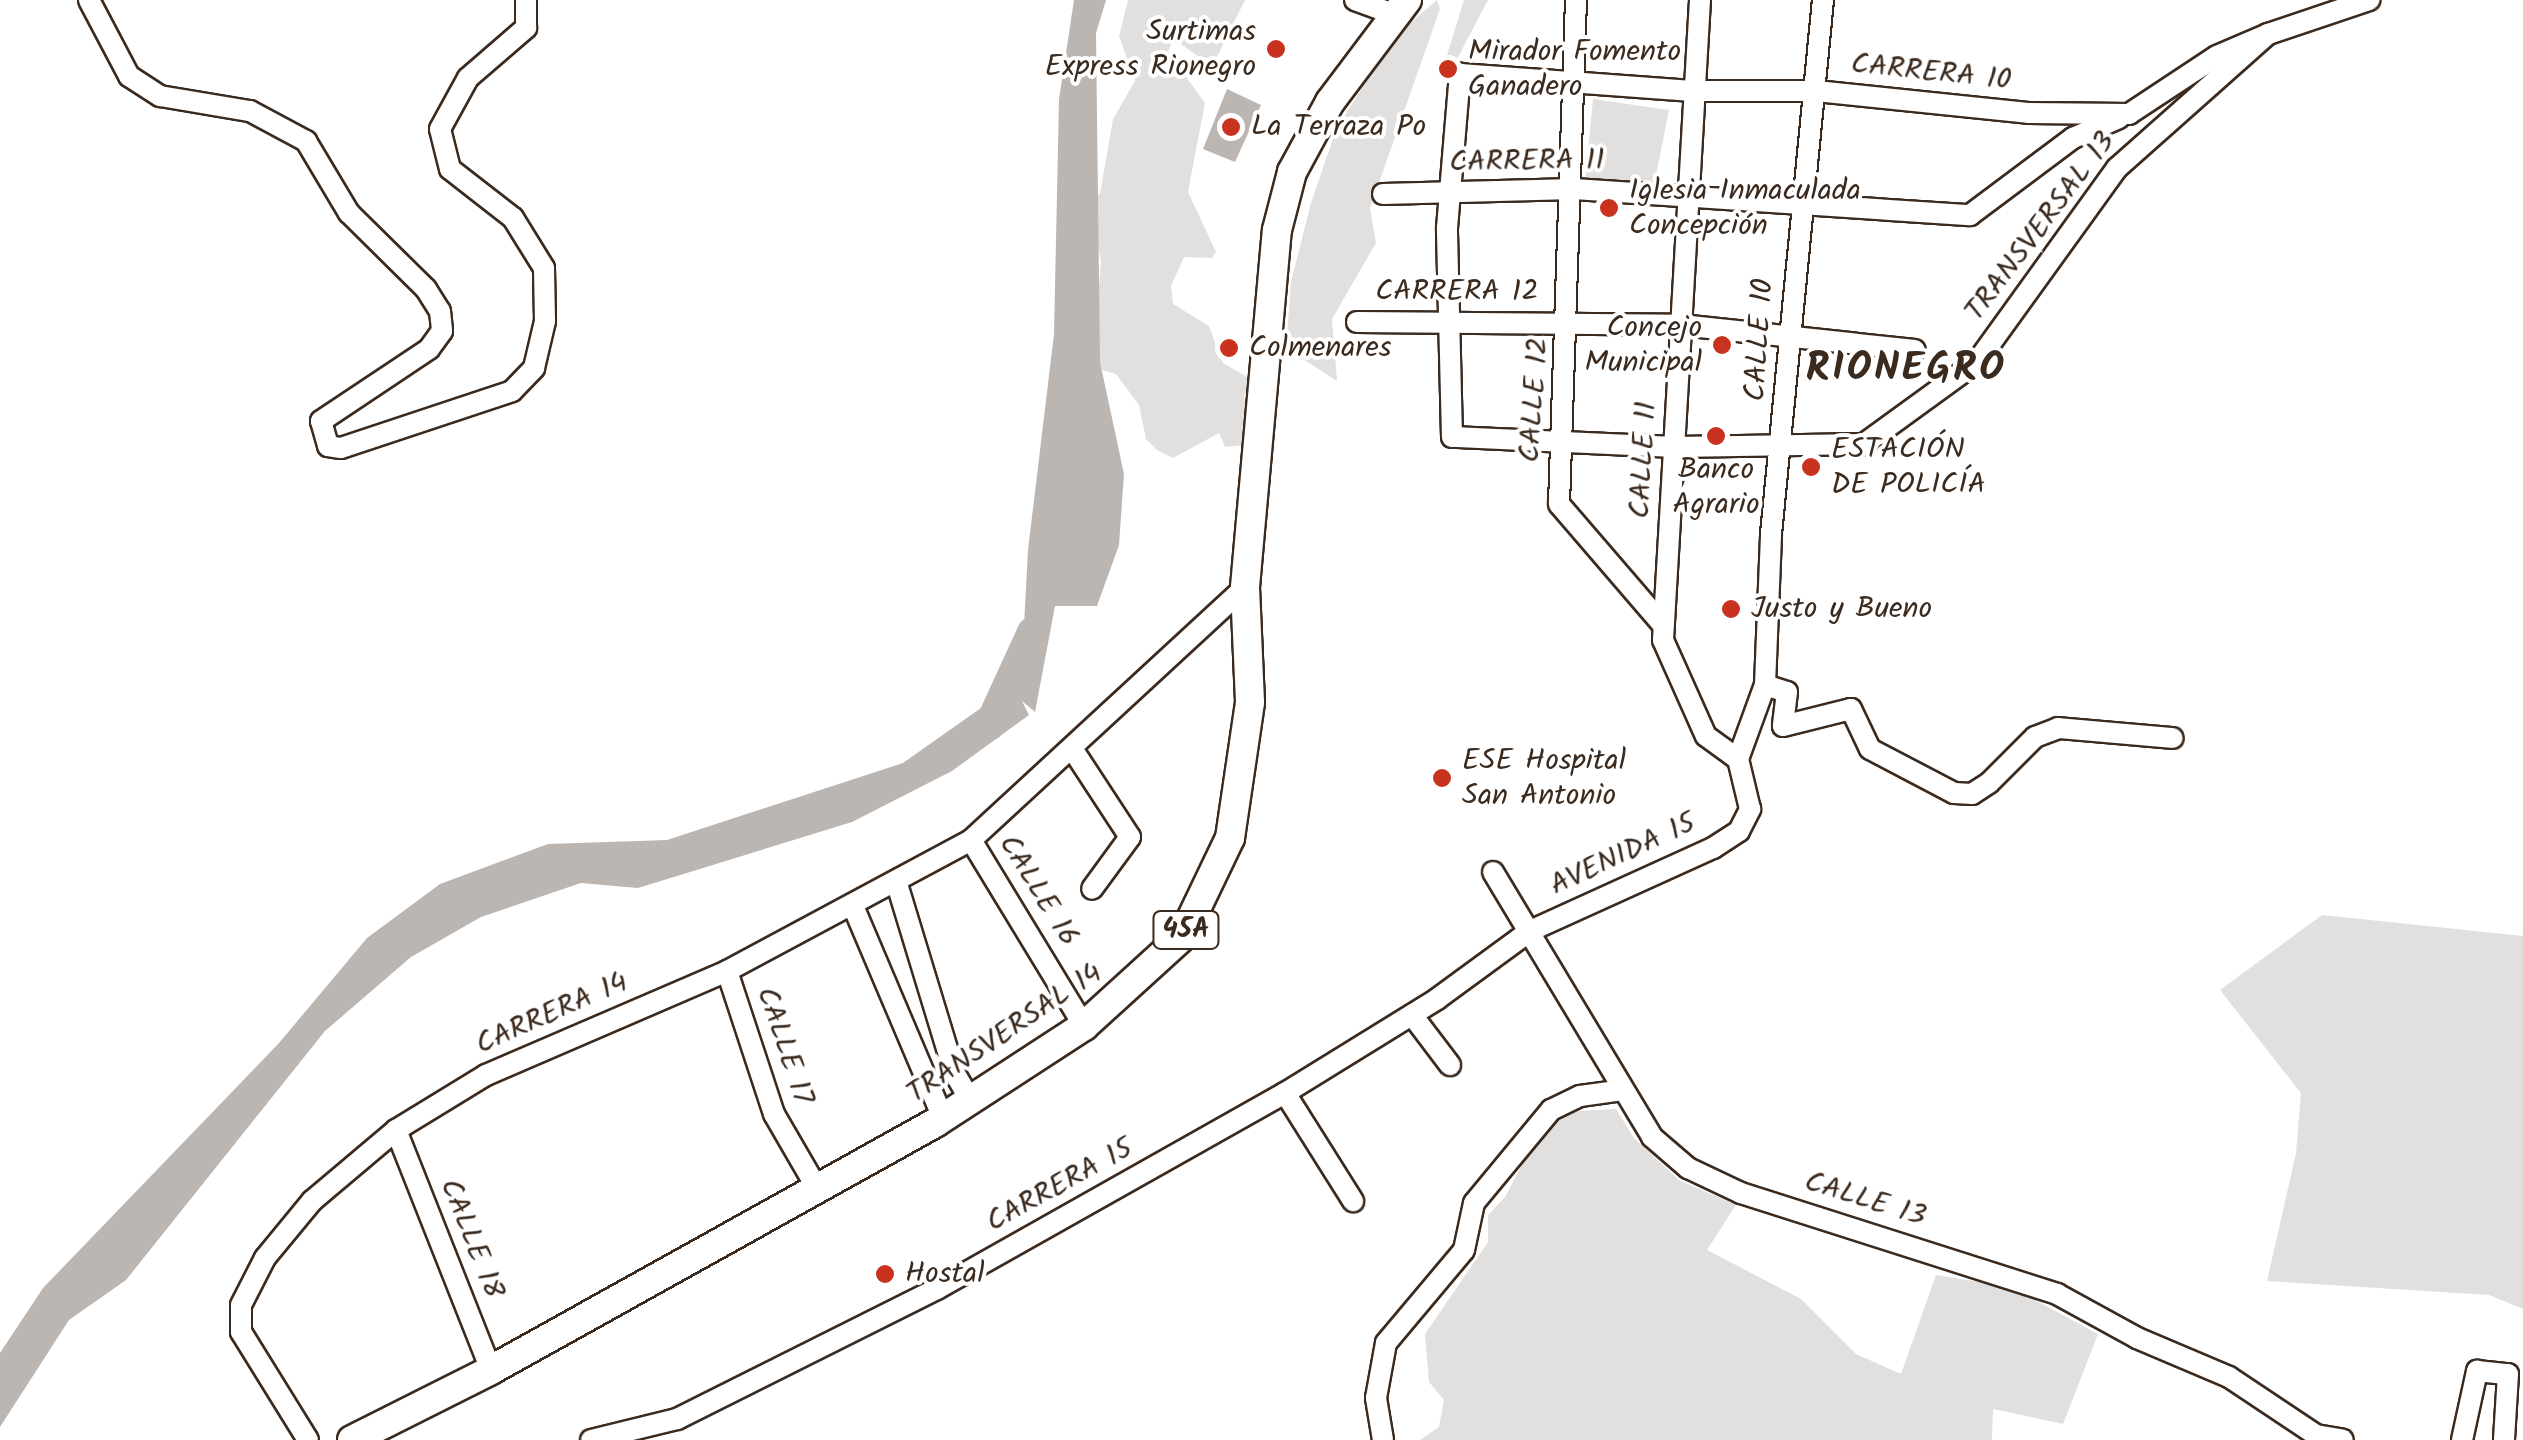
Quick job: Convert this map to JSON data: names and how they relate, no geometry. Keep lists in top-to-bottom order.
{
  "streets": {
    "highway": ["45A", "TRANSVERSAL 14"],
    "street": [
      "CARRERA 10",
      "CARRERA 11",
      "TRANSVERSAL 13",
      "CARRERA 12",
      "CALLE 10",
      "CALLE 12",
      "CALLE 11",
      "AVENIDA 15",
      "CALLE 16",
      "CARRERA 14",
      "CALLE 17",
      "CARRERA 15",
      "CALLE 13",
      "CALLE 18"
    ]
  },
  "crossings": [
    ["CARRERA 10", "CARRERA 11"],
    ["CARRERA 10", "CALLE 10"],
    ["CARRERA 10", "CALLE 12"],
    ["CARRERA 10", "CALLE 11"],
    ["CARRERA 11", "CALLE 10"],
    ["CARRERA 11", "CALLE 12"],
    ["CARRERA 11", "CALLE 11"],
    ["TRANSVERSAL 13", "CALLE 10"],
    ["CARRERA 12", "CALLE 10"],
    ["CARRERA 12", "CALLE 12"],
    ["CARRERA 12", "CALLE 11"],
    ["CALLE 10", "AVENIDA 15"],
    ["CALLE 12", "CALLE 11"],
    ["AVENIDA 15", "CARRERA 15"],
    ["AVENIDA 15", "CALLE 13"],
    ["CALLE 16", "CARRERA 14"],
    ["CALLE 16", "TRANSVERSAL 14"],
    ["CARRERA 14", "TRANSVERSAL 14"],
    ["CARRERA 14", "CALLE 17"],
    ["CARRERA 14", "CALLE 18"],
    ["TRANSVERSAL 14", "CALLE 17"],
    ["TRANSVERSAL 14", "CALLE 18"],
    ["CARRERA 15", "CALLE 13"]
  ],
  "districts": ["RIONEGRO"],
  "places": [
    "Surtimas Express Rionegro",
    "Mirador Fomento Ganadero",
    "La Terraza Po",
    "Iglesia Inmaculada Concepción",
    "Concejo Municipal",
    "Colmenares",
    "Banco Agrario",
    "ESTACIÓN DE POLICÍA",
    "Justo y Bueno",
    "ESE Hospital San Antonio",
    "Hostal"
  ]
}
